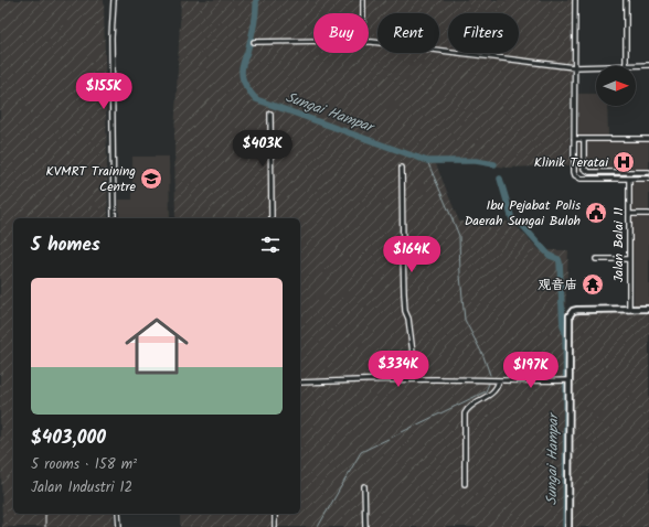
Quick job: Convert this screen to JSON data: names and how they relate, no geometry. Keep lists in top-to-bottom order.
{
  "streets": {
    "street": ["Jalan Balai 11"]
  },
  "water": ["Sungai Hampar"],
  "places": {
    "hospital": ["Klinik Teratai"],
    "school or university": ["KVMRT Training Centre"],
    "public building": ["Ibu Pejabat Polis Daerah Sungai Buloh"],
    "temple": ["观音庙"]
  },
  "north": "right",
  "page": {
    "chip": ["Buy", "Rent", "Filters"],
    "price": [
      "$155K",
      "$403K",
      "$164K",
      "$334K",
      "$197K"
    ],
    "heading": "5 homes",
    "list": [
      {
        "name": "$403,000",
        "note": "5 rooms · 158 m² · Jalan Industri 12"
      }
    ]
  }
}
